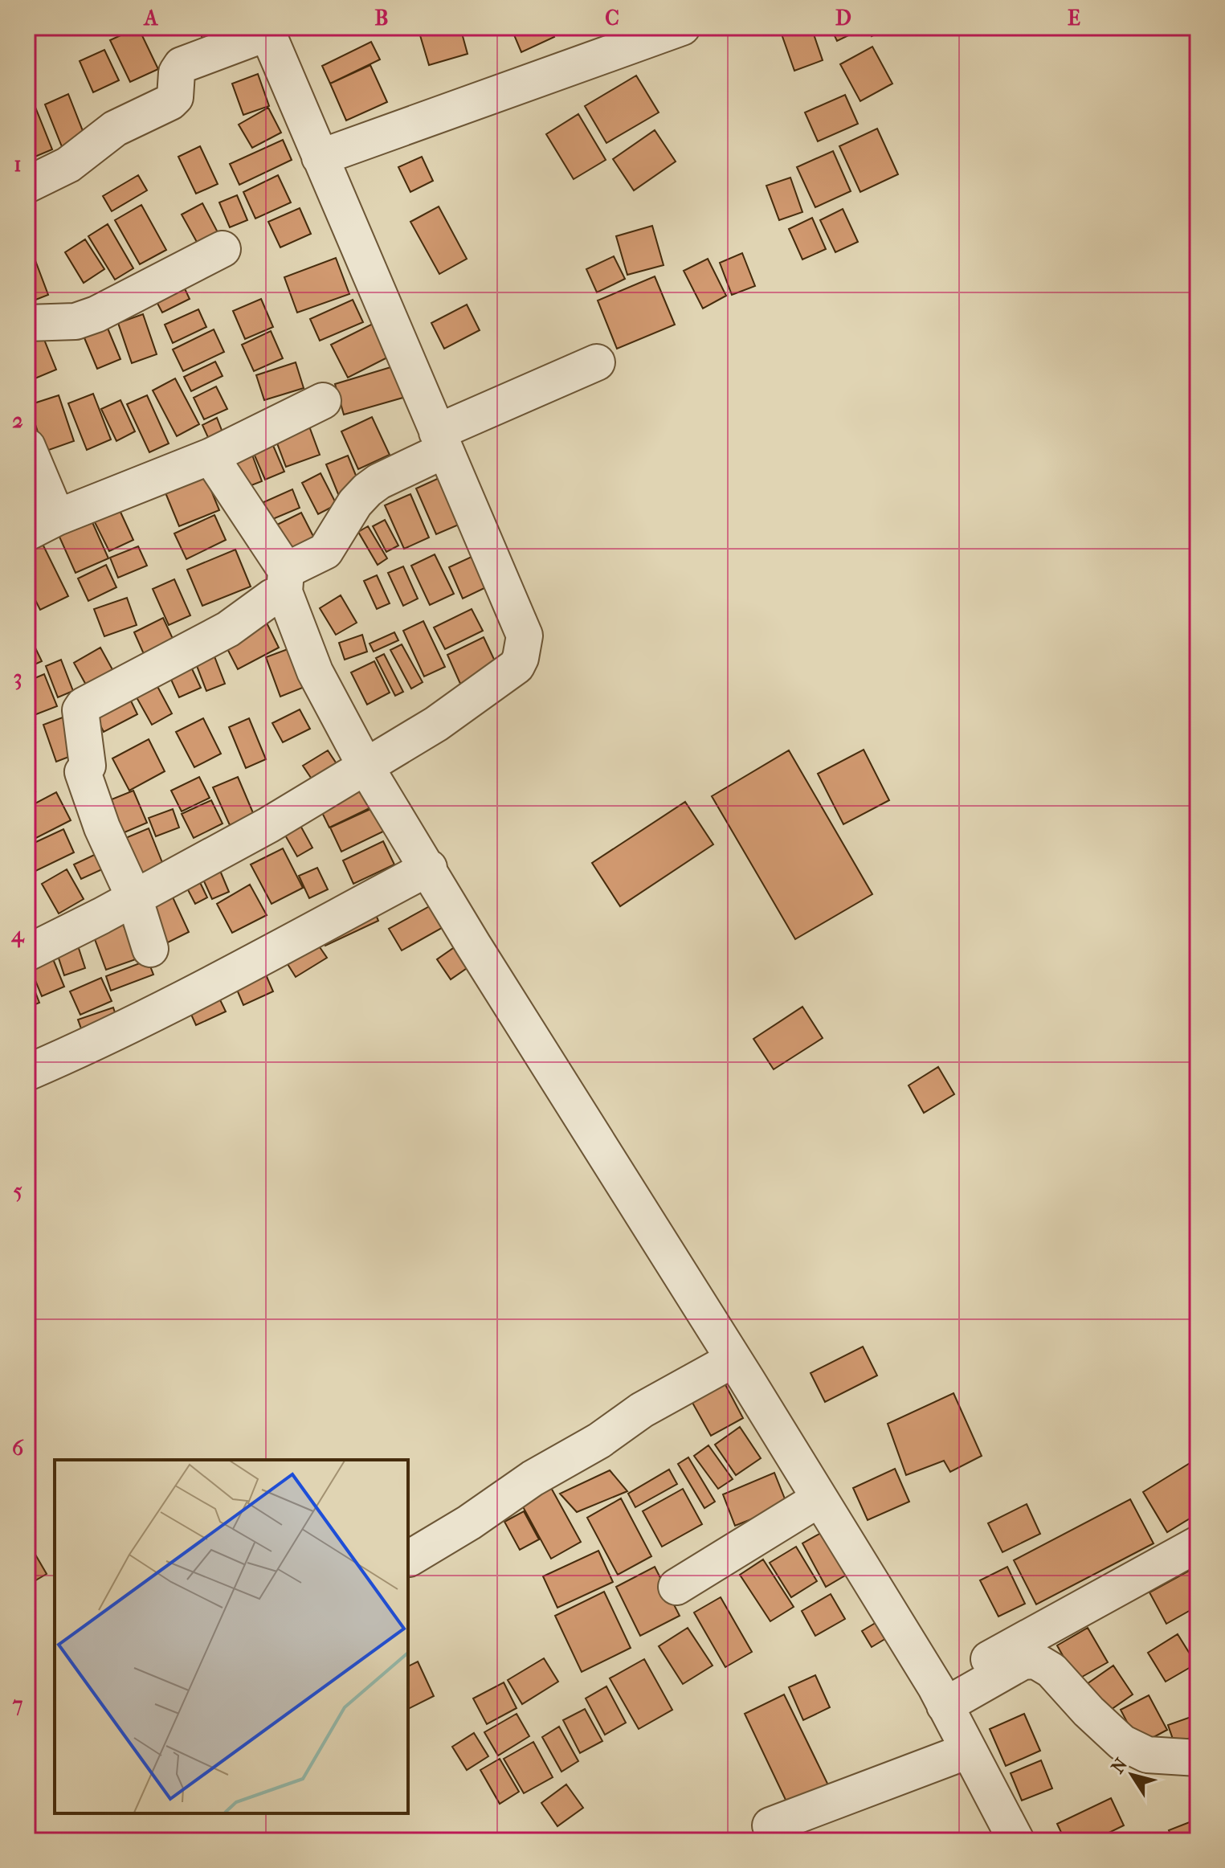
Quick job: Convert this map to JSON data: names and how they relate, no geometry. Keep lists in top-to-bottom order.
{
  "north": "top left",
  "grid": {
    "columns": [
      "A",
      "B",
      "C",
      "D",
      "E"
    ],
    "rows": [
      "1",
      "2",
      "3",
      "4",
      "5",
      "6",
      "7"
    ]
  }
}
